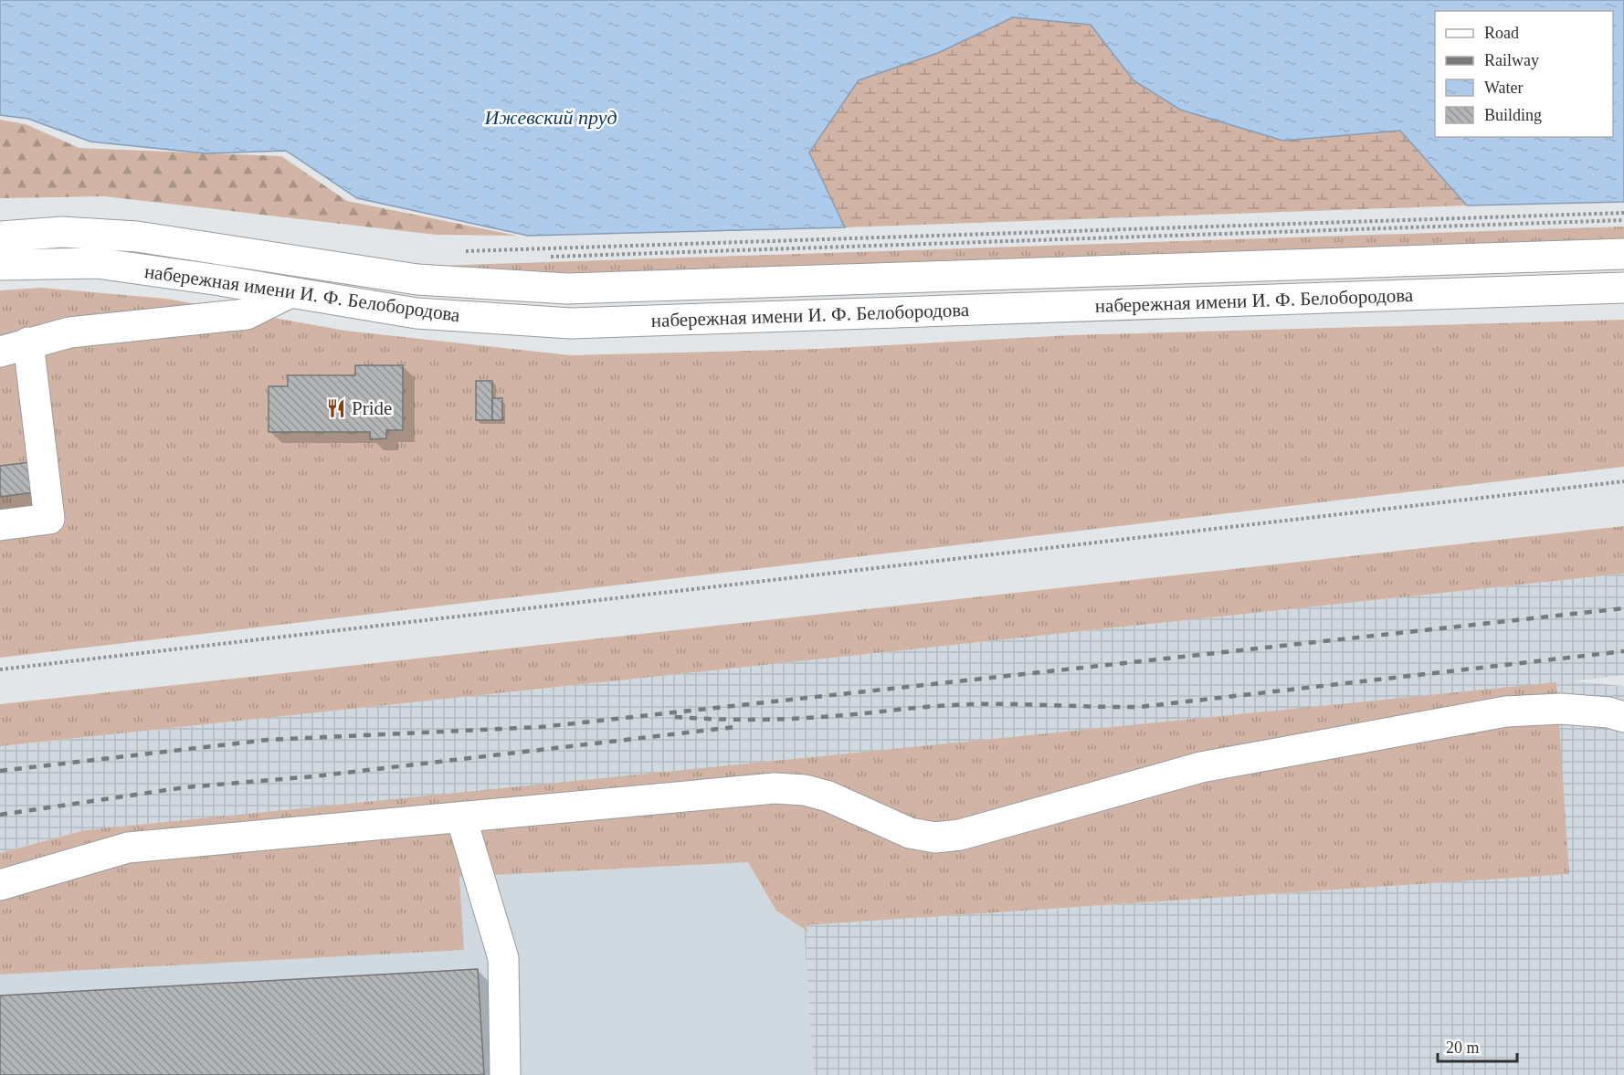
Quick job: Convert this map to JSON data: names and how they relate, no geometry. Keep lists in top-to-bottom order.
{
  "streets": {
    "main road": ["набережная имени И. Ф. Белобородова"]
  },
  "water": ["Ижевский пруд"],
  "places": {
    "restaurant": ["Pride"]
  },
  "legend": [
    "Road",
    "Railway",
    "Water",
    "Building"
  ],
  "scale_bar": "20 m"
}
